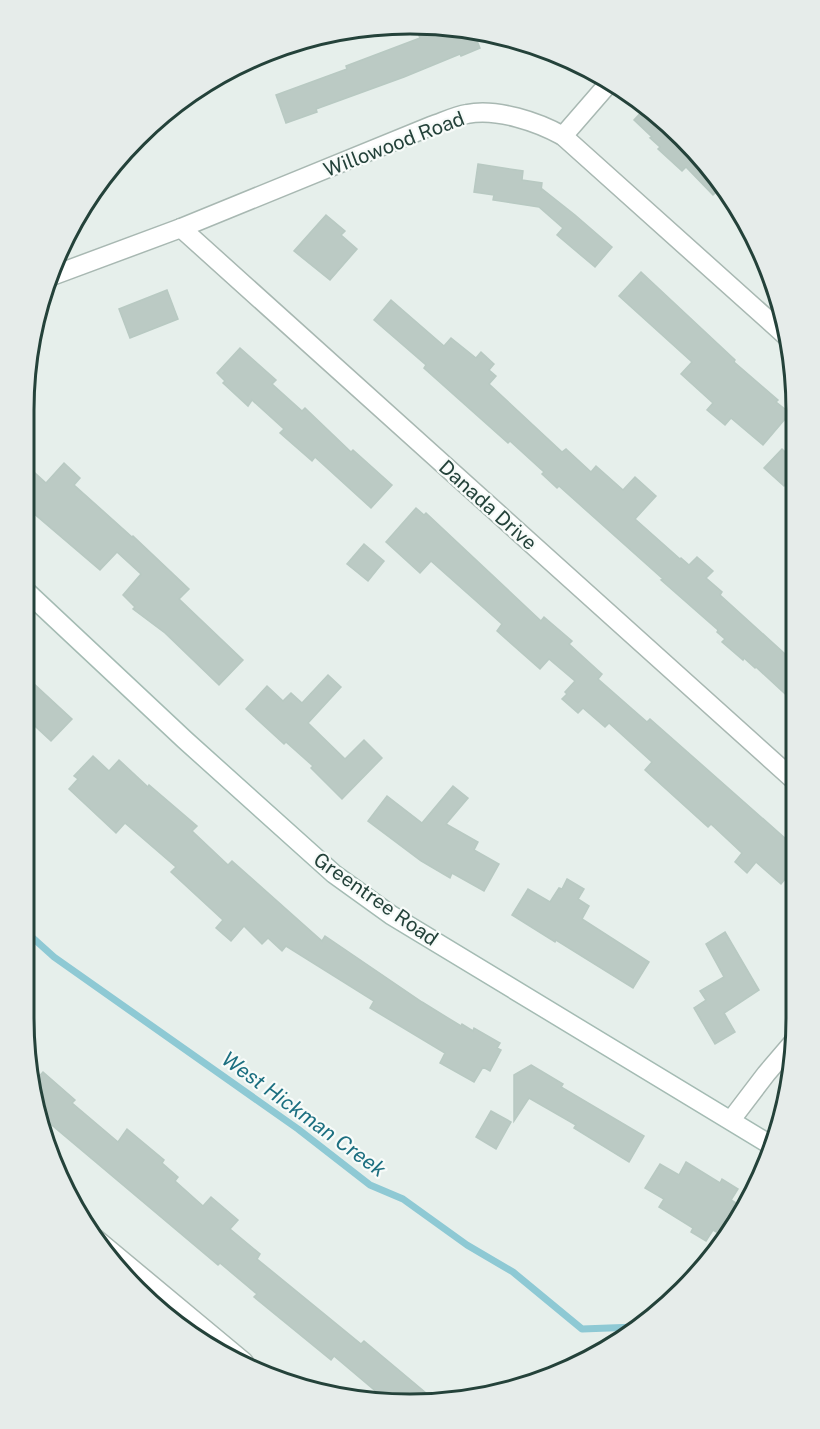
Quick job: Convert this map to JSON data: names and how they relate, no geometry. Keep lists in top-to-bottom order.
{
  "streets": {
    "street": ["Willowood Road", "Danada Drive", "Greentree Road"]
  },
  "crossings": [
    ["Willowood Road", "Danada Drive"]
  ],
  "water": ["West Hickman Creek"]
}
